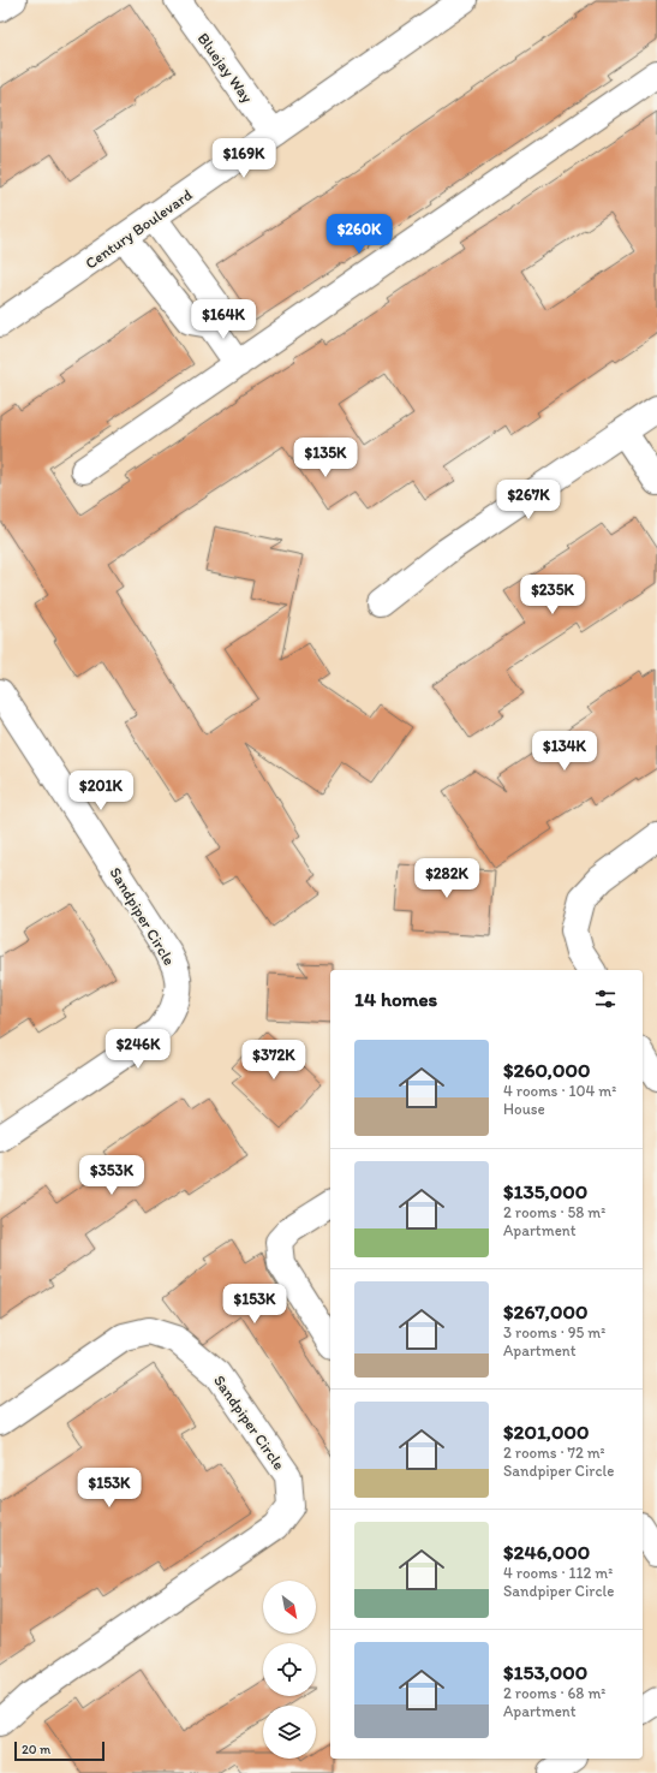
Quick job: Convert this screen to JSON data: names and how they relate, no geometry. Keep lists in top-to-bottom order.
{
  "streets": {
    "street": ["Bluejay Way", "Century Boulevard", "Sandpiper Circle"]
  },
  "crossings": [
    ["Bluejay Way", "Century Boulevard"]
  ],
  "scale_bar": "20 m",
  "north": "bottom right",
  "page": {
    "price": [
      "$169K",
      "$260K",
      "$164K",
      "$135K",
      "$267K",
      "$235K",
      "$134K",
      "$201K",
      "$282K",
      "$246K",
      "$372K",
      "$353K",
      "$153K",
      "$153K"
    ],
    "heading": "14 homes",
    "list": [
      {
        "name": "$260,000",
        "note": "4 rooms · 104 m² · House"
      },
      {
        "name": "$135,000",
        "note": "2 rooms · 58 m² · Apartment"
      },
      {
        "name": "$267,000",
        "note": "3 rooms · 95 m² · Apartment"
      },
      {
        "name": "$201,000",
        "note": "2 rooms · 72 m² · Sandpiper Circle"
      },
      {
        "name": "$246,000",
        "note": "4 rooms · 112 m² · Sandpiper Circle"
      },
      {
        "name": "$153,000",
        "note": "2 rooms · 68 m² · Apartment"
      }
    ],
    "scale": "20 m"
  }
}
